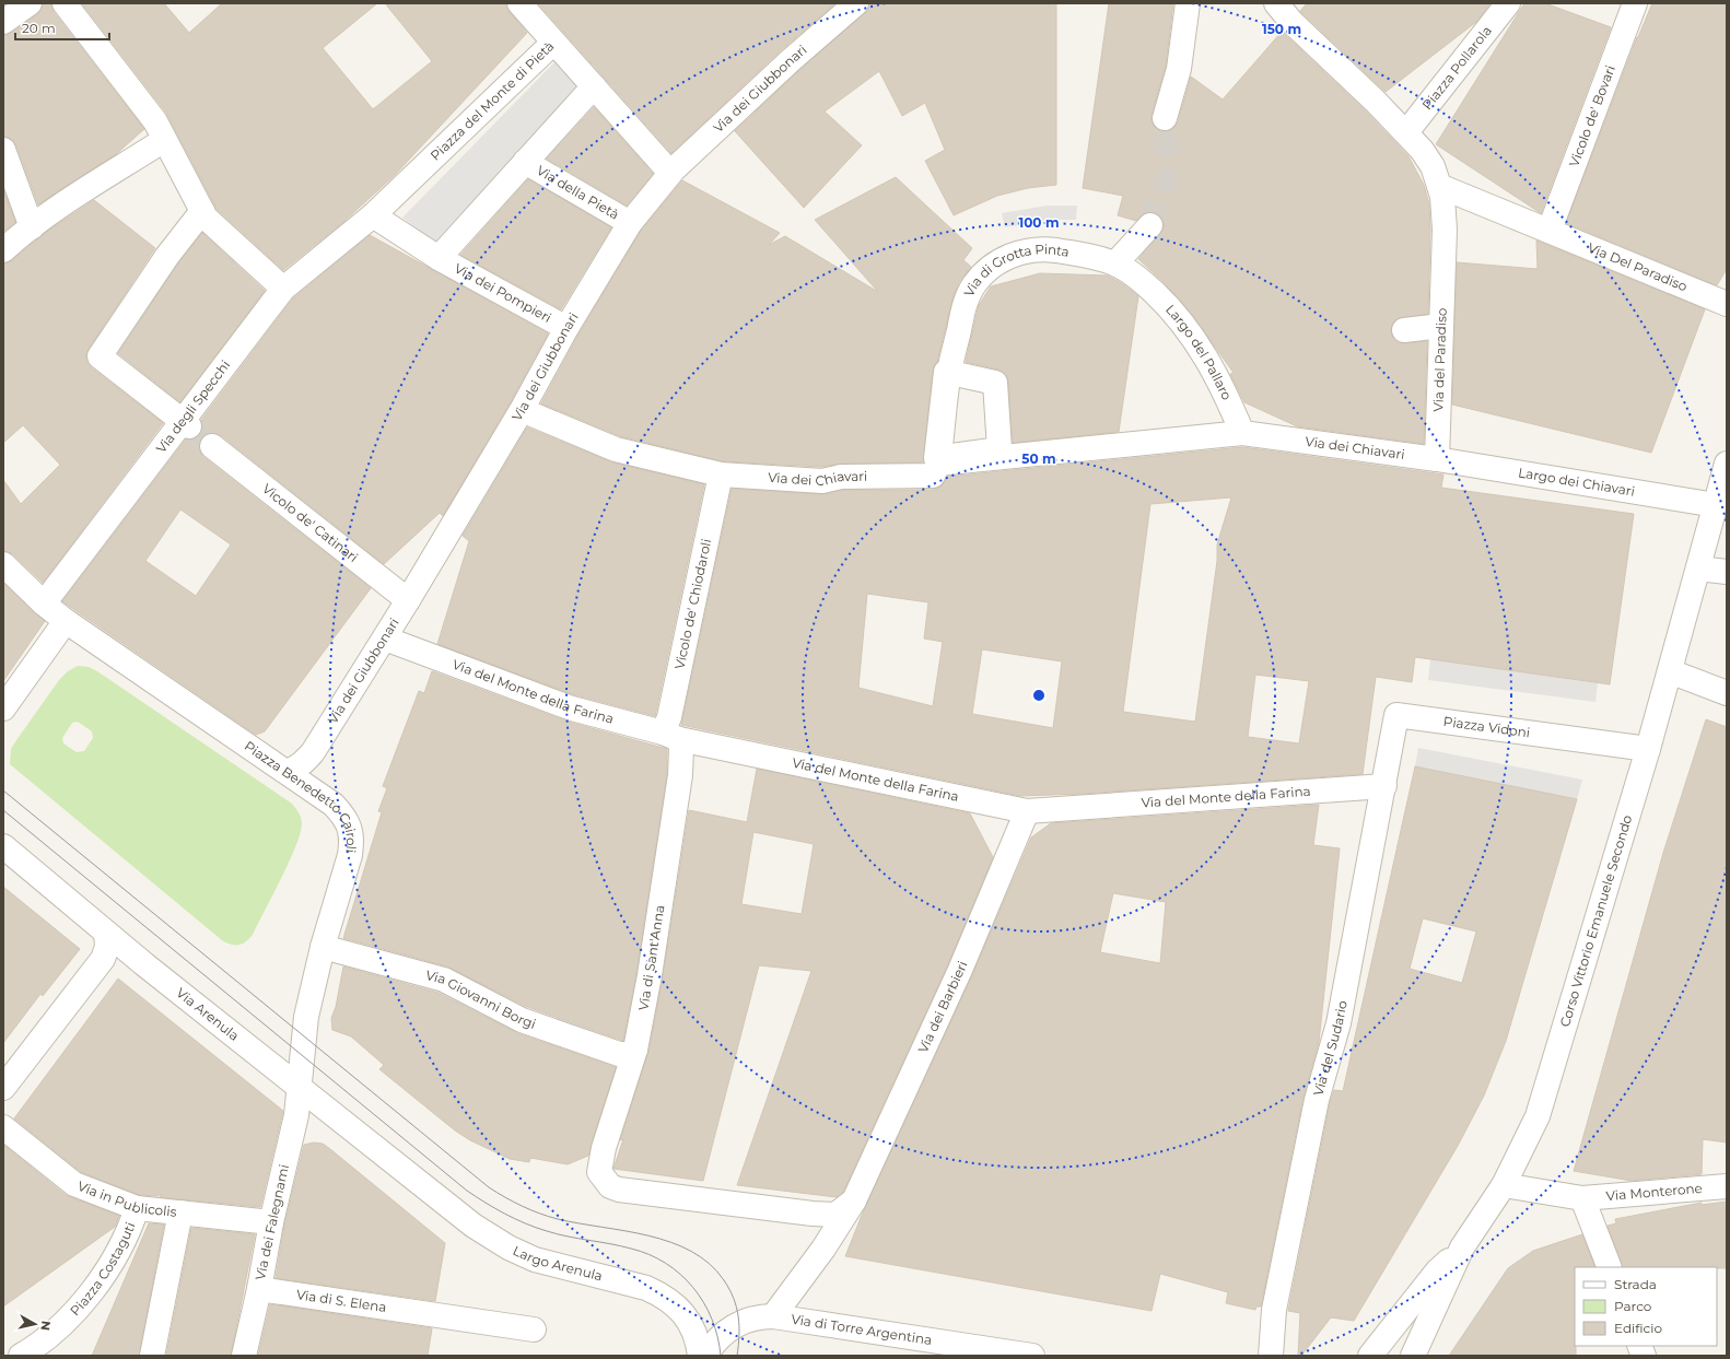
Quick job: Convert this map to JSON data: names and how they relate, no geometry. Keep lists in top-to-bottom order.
{
  "streets": {
    "street": [
      "Piazza Pollarola",
      "Via dei Giubbonari",
      "Piazza del Monte di Pietà",
      "Vicolo de' Bovari",
      "Via della Pietà",
      "Via Del Paradiso",
      "Via di Grotta Pinta",
      "Via dei Pompieri",
      "Largo del Pallaro",
      "Via del Paradiso",
      "Via degli Specchi",
      "Via dei Chiavari",
      "Largo dei Chiavari",
      "Vicolo de' Catinari",
      "Vicolo de' Chiodaroli",
      "Via del Monte della Farina",
      "Piazza Vidoni",
      "Piazza Benedetto Cairoli",
      "Corso Vittorio Emanuele Secondo",
      "Via di Sant'Anna",
      "Via Giovanni Borgi",
      "Via dei Barbieri",
      "Via Arenula",
      "Via del Sudario",
      "Via Monterone",
      "Via in Publicolis",
      "Via dei Falegnami",
      "Largo Arenula",
      "Piazza Costaguti",
      "Via di S. Elena",
      "Via di Torre Argentina"
    ]
  },
  "crossings": [
    ["Piazza Pollarola", "Via del Paradiso"],
    ["Via dei Giubbonari", "Piazza del Monte di Pietà"],
    ["Via dei Giubbonari", "Via della Pietà"],
    ["Via dei Giubbonari", "Via dei Pompieri"],
    ["Via dei Giubbonari", "Via dei Chiavari"],
    ["Via dei Giubbonari", "Vicolo de' Catinari"],
    ["Via dei Giubbonari", "Via del Monte della Farina"],
    ["Via dei Giubbonari", "Piazza Benedetto Cairoli"],
    ["Piazza del Monte di Pietà", "Via degli Specchi"],
    ["Vicolo de' Bovari", "Via Del Paradiso"],
    ["Via Del Paradiso", "Via del Paradiso"],
    ["Via di Grotta Pinta", "Largo del Pallaro"],
    ["Via di Grotta Pinta", "Via dei Chiavari"],
    ["Largo del Pallaro", "Via dei Chiavari"],
    ["Via del Paradiso", "Via dei Chiavari"],
    ["Via del Paradiso", "Largo dei Chiavari"],
    ["Via degli Specchi", "Piazza Benedetto Cairoli"],
    ["Via dei Chiavari", "Largo dei Chiavari"],
    ["Via dei Chiavari", "Vicolo de' Chiodaroli"],
    ["Largo dei Chiavari", "Corso Vittorio Emanuele Secondo"],
    ["Vicolo de' Chiodaroli", "Via del Monte della Farina"],
    ["Vicolo de' Chiodaroli", "Via di Sant'Anna"],
    ["Via del Monte della Farina", "Piazza Vidoni"],
    ["Via del Monte della Farina", "Via di Sant'Anna"],
    ["Via del Monte della Farina", "Via dei Barbieri"],
    ["Via del Monte della Farina", "Via del Sudario"],
    ["Piazza Vidoni", "Corso Vittorio Emanuele Secondo"],
    ["Piazza Vidoni", "Via del Sudario"],
    ["Piazza Benedetto Cairoli", "Via Giovanni Borgi"],
    ["Piazza Benedetto Cairoli", "Via Arenula"],
    ["Piazza Benedetto Cairoli", "Via dei Falegnami"],
    ["Corso Vittorio Emanuele Secondo", "Via Monterone"],
    ["Via di Sant'Anna", "Via Giovanni Borgi"],
    ["Via di Sant'Anna", "Via dei Barbieri"],
    ["Via dei Barbieri", "Via di Torre Argentina"],
    ["Via Arenula", "Via dei Falegnami"],
    ["Via Arenula", "Largo Arenula"],
    ["Via in Publicolis", "Via dei Falegnami"],
    ["Via in Publicolis", "Piazza Costaguti"],
    ["Via dei Falegnami", "Via di S. Elena"],
    ["Largo Arenula", "Via di Torre Argentina"]
  ],
  "legend": ["Strada", "Parco", "Edificio"],
  "scale_bar": "20 m",
  "north": "right",
  "rings": ["150 m", "100 m", "50 m"]
}
